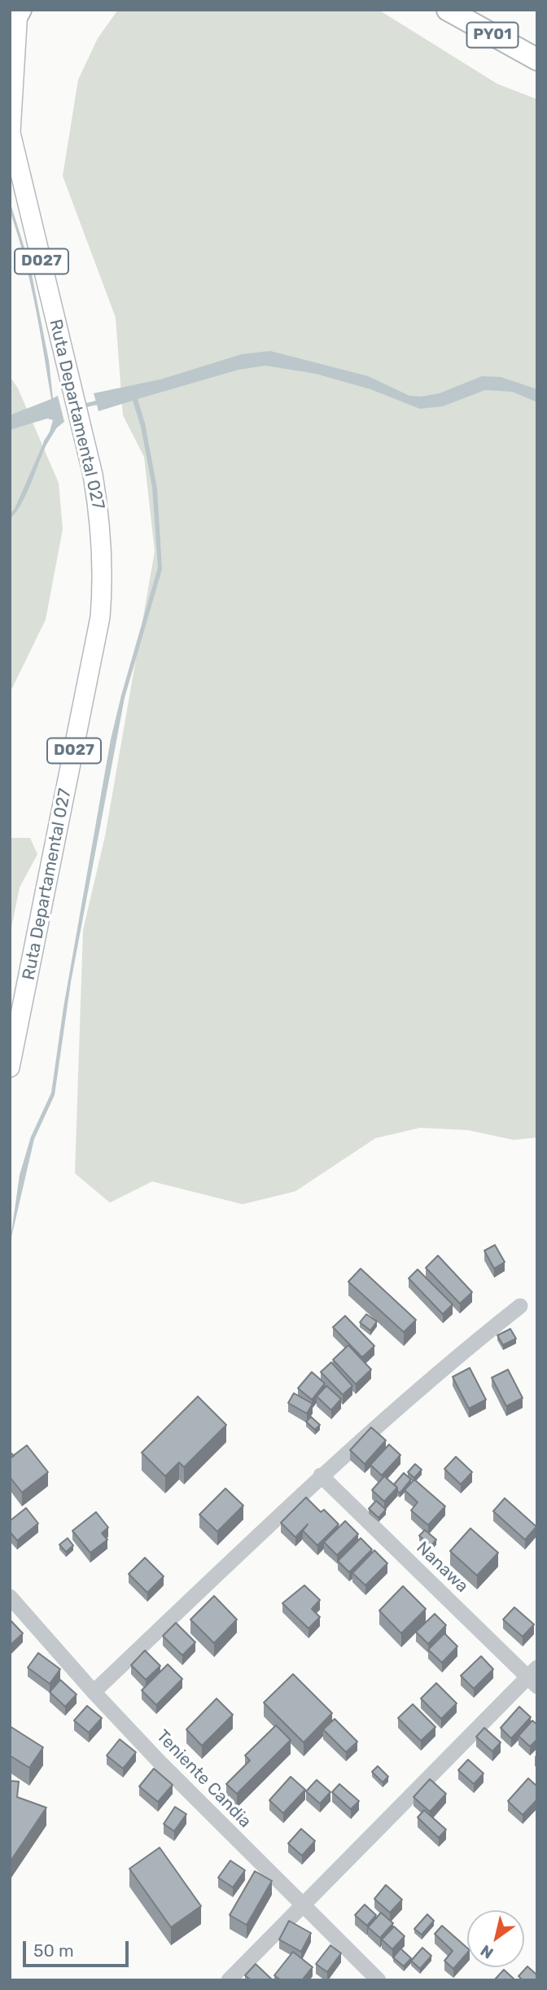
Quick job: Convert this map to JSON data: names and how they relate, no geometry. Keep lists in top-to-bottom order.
{
  "streets": {
    "highway": ["PY01"],
    "main road": ["D027", "Ruta Departamental 027"],
    "street": ["Nanawa", "Teniente Candia"]
  },
  "scale_bar": "50 m",
  "north": "bottom left"
}
